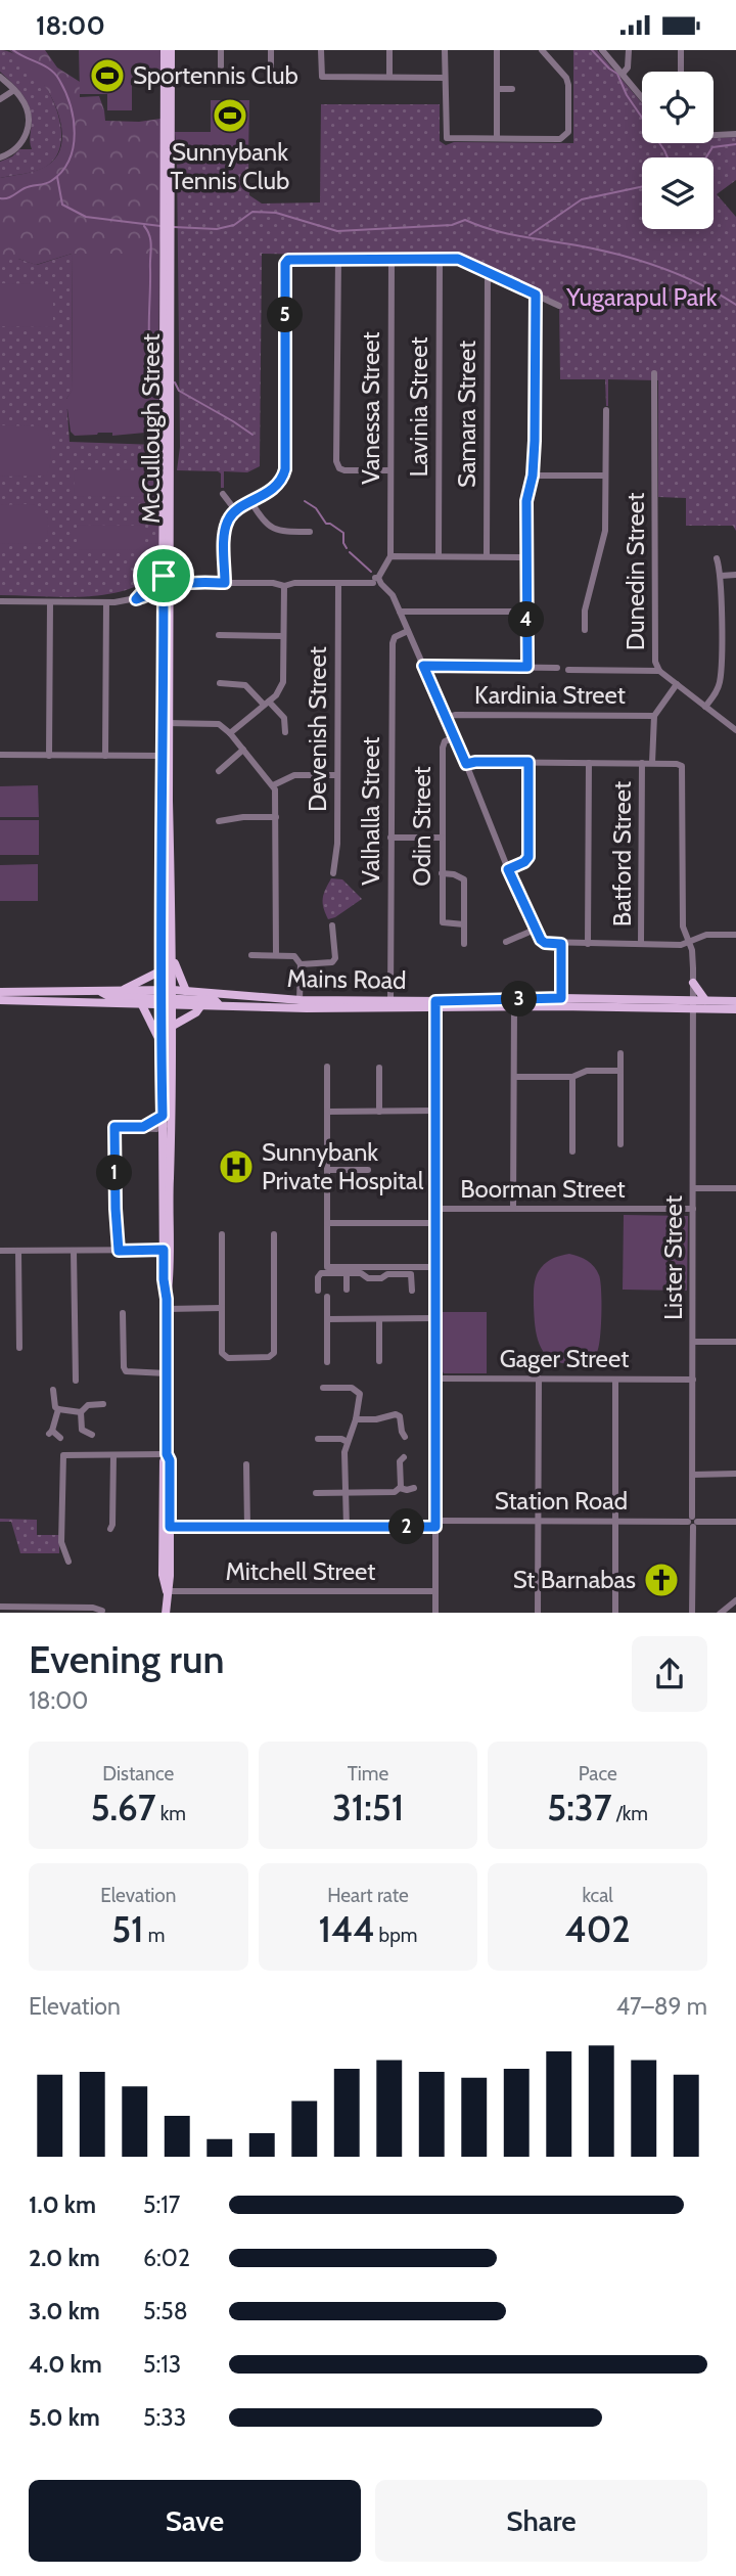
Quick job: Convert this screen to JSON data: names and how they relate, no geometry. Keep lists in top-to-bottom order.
{
  "streets": {
    "main road": ["McCullough Street", "Mains Road"],
    "street": [
      "Lavinia Street",
      "Vanessa Street",
      "Samara Street",
      "Dunedin Street",
      "Kardinia Street",
      "Devenish Street",
      "Valhalla Street",
      "Odin Street",
      "Batford Street",
      "Boorman Street",
      "Lister Street",
      "Gager Street",
      "Station Road",
      "Mitchell Street"
    ]
  },
  "crossings": [
    ["McCullough Street", "Mains Road"],
    ["McCullough Street", "Station Road"],
    ["McCullough Street", "Mitchell Street"],
    ["Valhalla Street", "Mains Road"],
    ["Mains Road", "Lister Street"],
    ["Boorman Street", "Lister Street"],
    ["Lister Street", "Gager Street"],
    ["Lister Street", "Station Road"]
  ],
  "parks": ["Yugarapul Park"],
  "places": {
    "sports": ["Sportennis Club", "Sunnybank Tennis Club"],
    "hospital": ["Sunnybank Private Hospital"],
    "church": ["St Barnabas"]
  },
  "page": {
    "status": "18:00",
    "pins": [
      "5",
      "4",
      "3",
      "1",
      "2"
    ],
    "heading": ["Evening run", "18:00"],
    "stats": [
      ["Distance", "5.67 km"],
      ["Time", "31:51"],
      ["Pace", "5:37 /km"],
      ["Elevation", "51 m"],
      ["Heart rate", "144 bpm"],
      ["kcal", "402"]
    ],
    "chart": ["Elevation", "47–89 m"],
    "list": [
      {
        "name": "1.0 km",
        "note": "5:17"
      },
      {
        "name": "2.0 km",
        "note": "6:02"
      },
      {
        "name": "3.0 km",
        "note": "5:58"
      },
      {
        "name": "4.0 km",
        "note": "5:13"
      },
      {
        "name": "5.0 km",
        "note": "5:33"
      }
    ],
    "buttons": ["Save", "Share"]
  }
}
